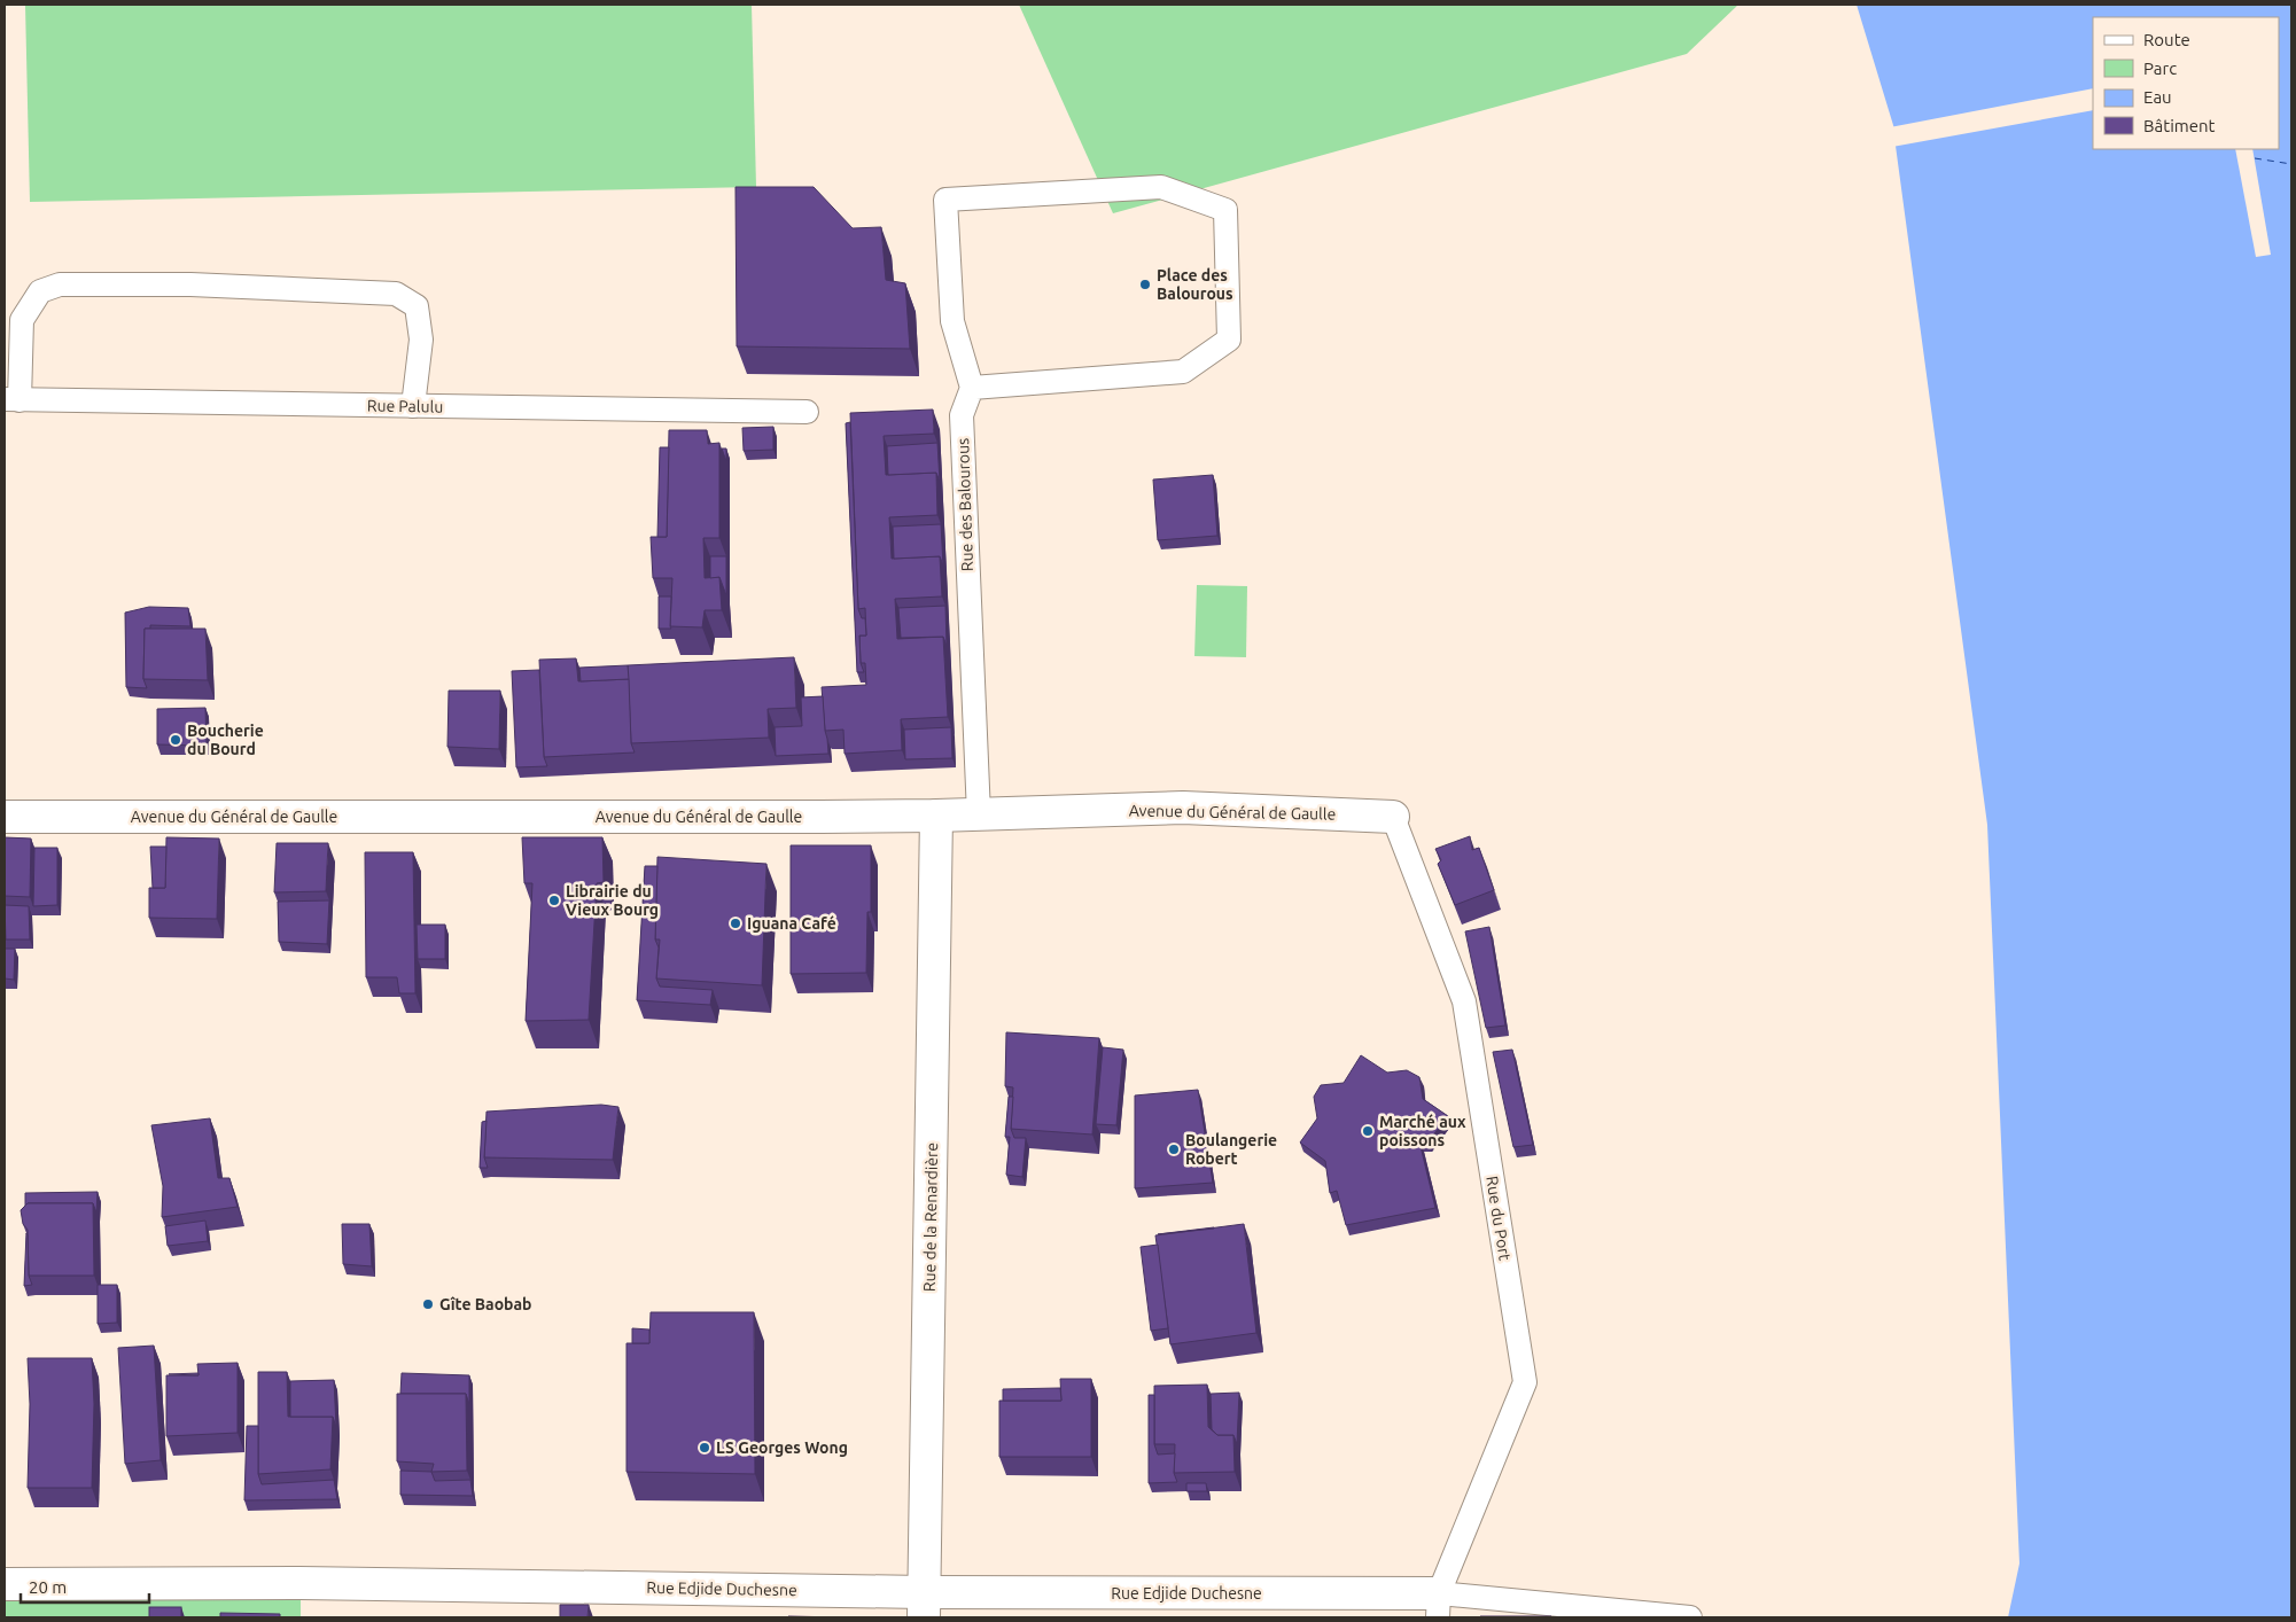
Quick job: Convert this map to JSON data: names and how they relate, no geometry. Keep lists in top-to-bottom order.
{
  "streets": {
    "street": ["Avenue du Général de Gaulle", "Rue de la Renardière", "Rue Edjide Duchesne"],
    "lane": ["Rue Palulu", "Rue des Balourous", "Rue du Port"]
  },
  "crossings": [
    ["Rue des Balourous", "Avenue du Général de Gaulle"],
    ["Avenue du Général de Gaulle", "Rue de la Renardière"],
    ["Avenue du Général de Gaulle", "Rue du Port"],
    ["Rue de la Renardière", "Rue Edjide Duchesne"],
    ["Rue du Port", "Rue Edjide Duchesne"]
  ],
  "places": [
    "Place des Balourous",
    "Boucherie du Bourd",
    "Librairie du Vieux Bourg",
    "Iguana Café",
    "Marché aux poissons",
    "Boulangerie Robert",
    "Gîte Baobab",
    "LS Georges Wong"
  ],
  "legend": [
    "Route",
    "Parc",
    "Eau",
    "Bâtiment"
  ],
  "scale_bar": "20 m"
}
